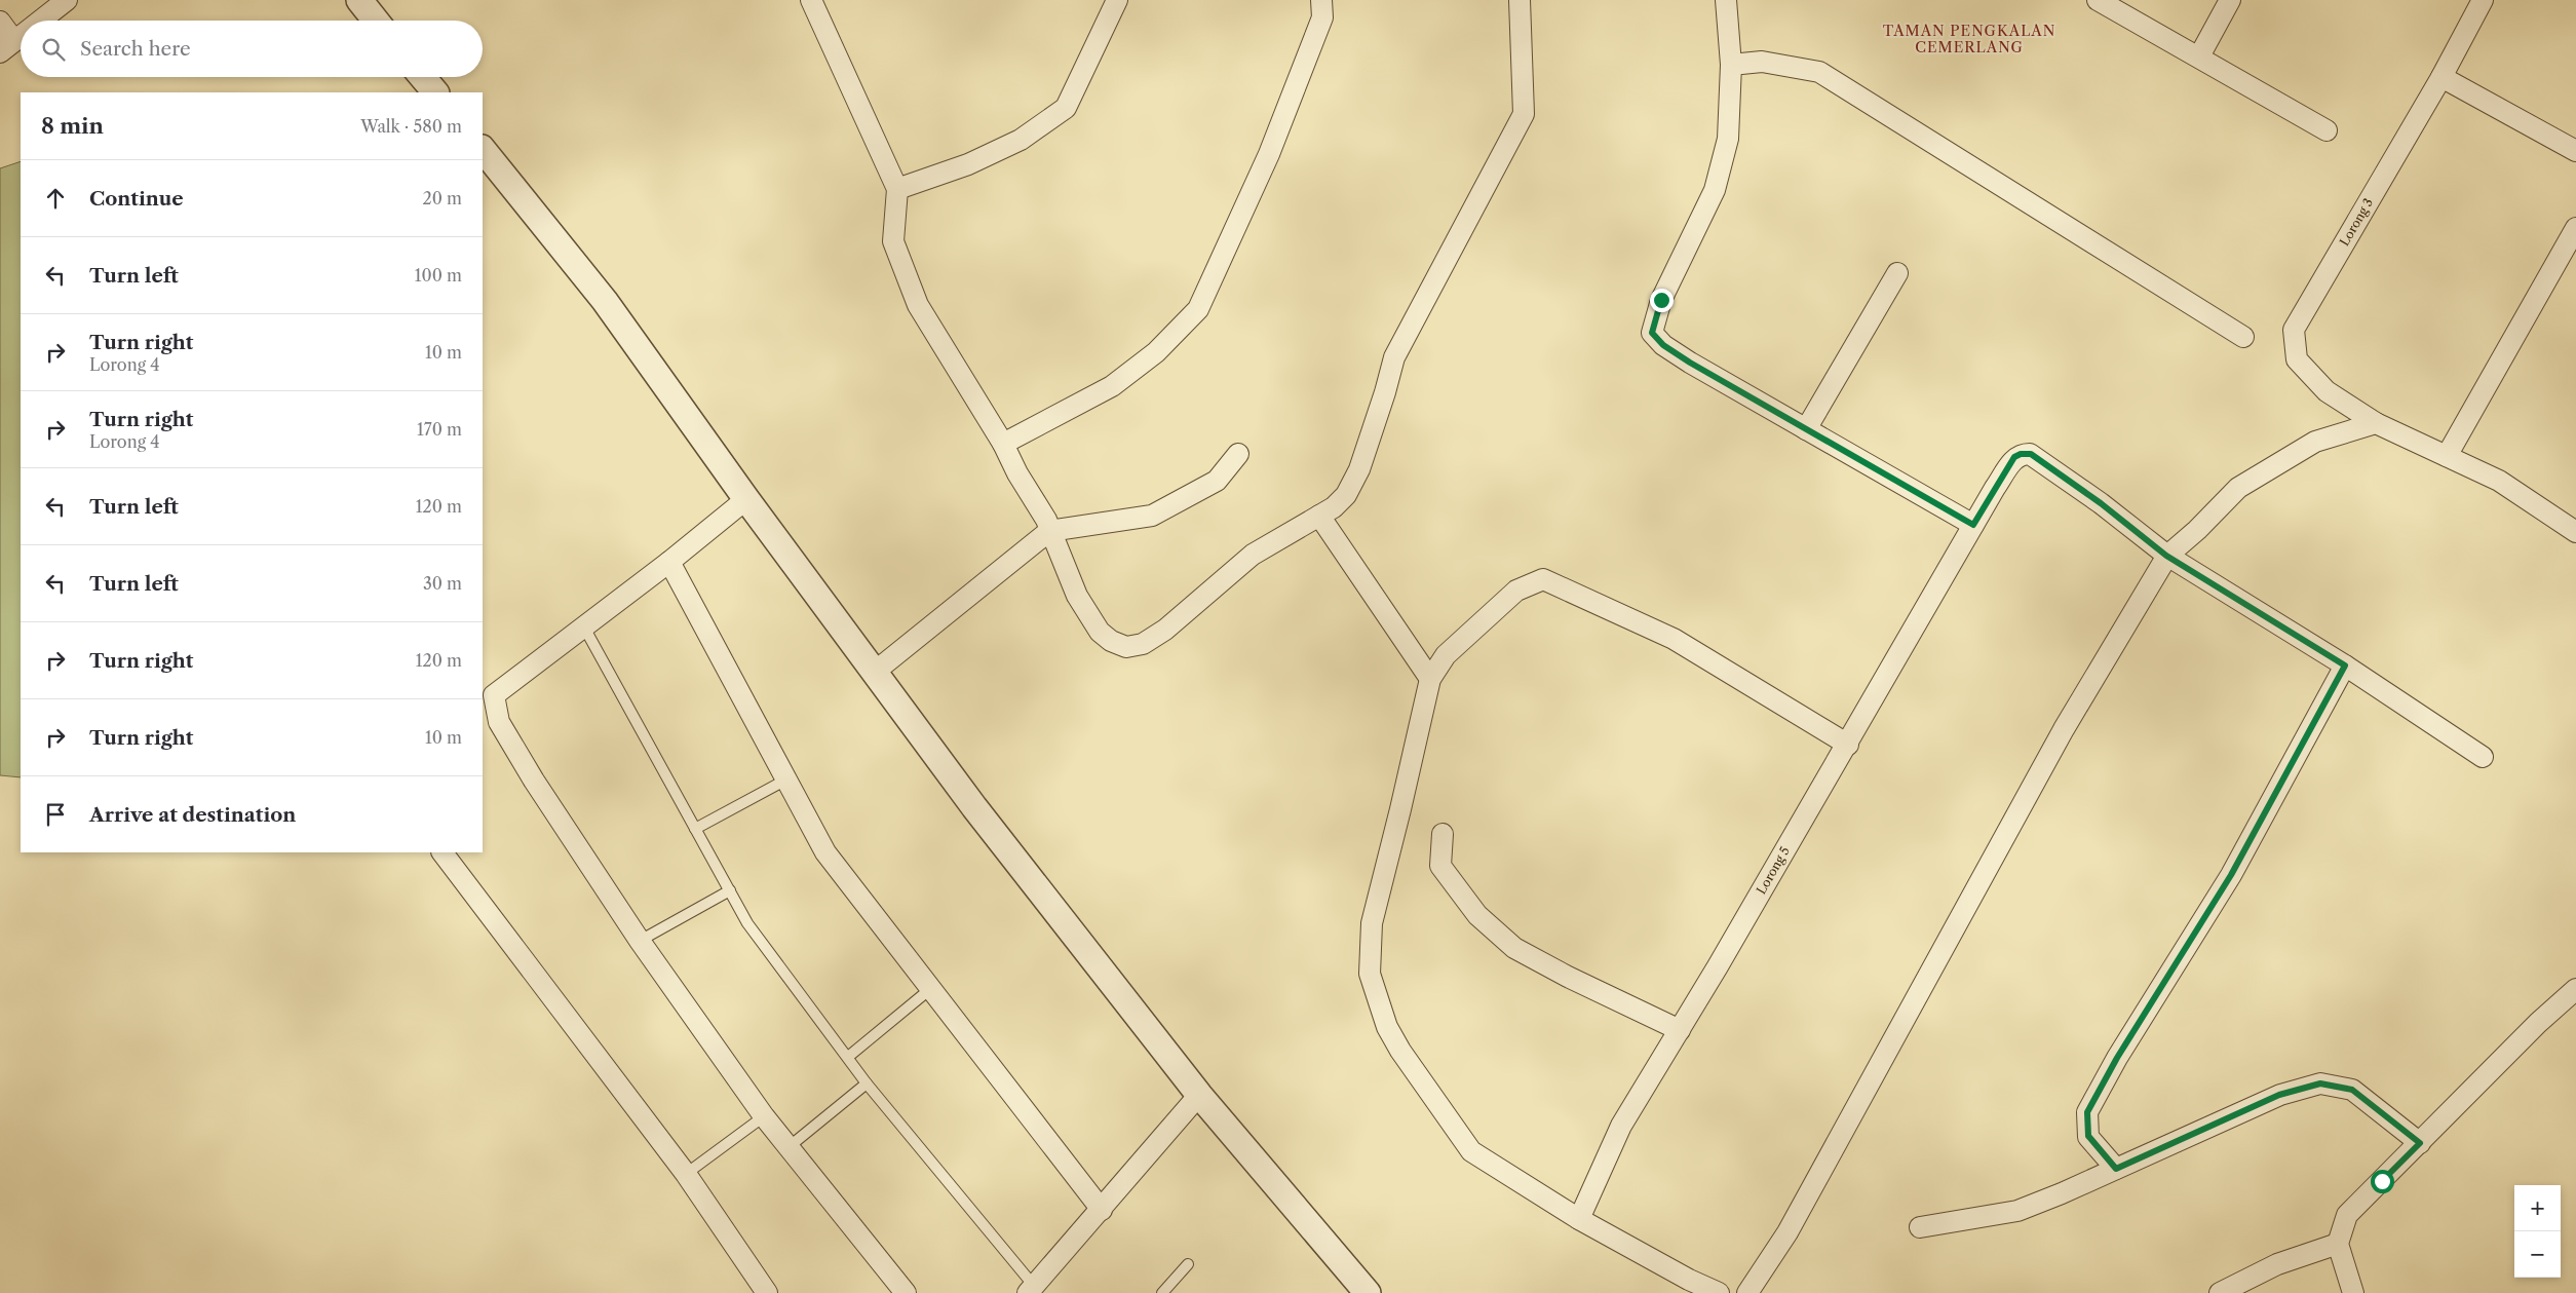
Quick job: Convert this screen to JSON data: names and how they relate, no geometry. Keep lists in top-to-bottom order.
{
  "streets": {
    "street": ["Lorong 3", "Lorong 5"]
  },
  "districts": ["TAMAN PENGKALAN CEMERLANG"],
  "page": {
    "search": "Search here",
    "heading": ["8 min", "Walk · 580 m"],
    "list": [
      ["Continue", "20 m"],
      ["Turn left", "100 m"],
      ["Turn right", "Lorong 4", "10 m"],
      ["Turn right", "Lorong 4", "170 m"],
      ["Turn left", "120 m"],
      ["Turn left", "30 m"],
      ["Turn right", "120 m"],
      ["Turn right", "10 m"],
      "Arrive at destination"
    ],
    "map_buttons": ["+", "−"]
  }
}
